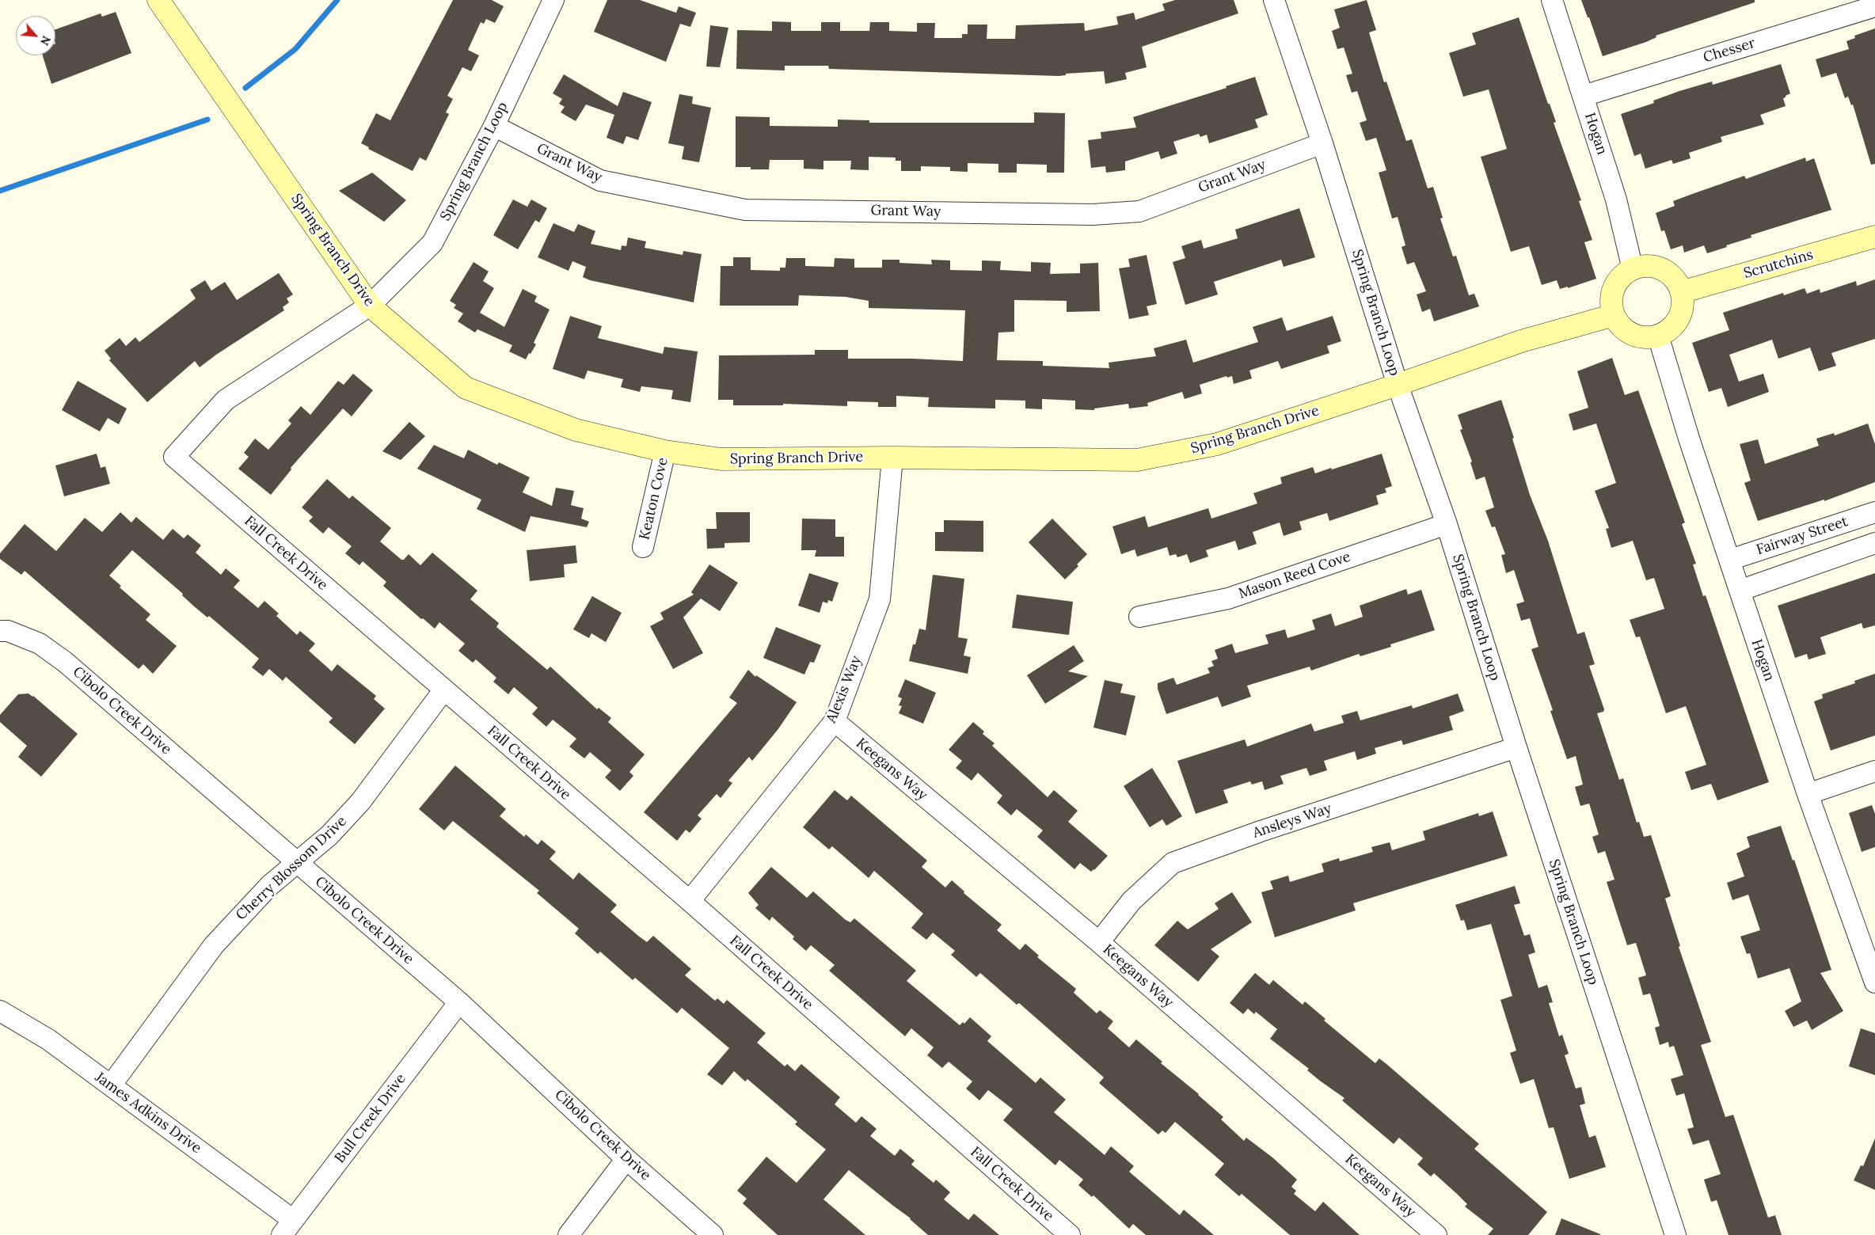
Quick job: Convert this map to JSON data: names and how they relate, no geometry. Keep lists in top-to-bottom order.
{
  "streets": {
    "street": [
      "Chesser",
      "Hogan",
      "Spring Branch Loop",
      "Grant Way",
      "Spring Branch Drive",
      "Scrutchins",
      "Keaton Cove",
      "Fairway Street",
      "Fall Creek Drive",
      "Mason Reed Cove",
      "Alexis Way",
      "Cibolo Creek Drive",
      "Keegans Way",
      "Ansleys Way",
      "Cherry Blossom Drive",
      "James Adkins Drive",
      "Bull Creek Drive"
    ]
  },
  "crossings": [
    ["Chesser", "Hogan"],
    ["Hogan", "Spring Branch Drive"],
    ["Hogan", "Scrutchins"],
    ["Hogan", "Fairway Street"],
    ["Spring Branch Loop", "Grant Way"],
    ["Spring Branch Loop", "Spring Branch Drive"],
    ["Spring Branch Loop", "Fall Creek Drive"],
    ["Spring Branch Loop", "Mason Reed Cove"],
    ["Spring Branch Loop", "Ansleys Way"],
    ["Spring Branch Drive", "Scrutchins"],
    ["Spring Branch Drive", "Keaton Cove"],
    ["Spring Branch Drive", "Fall Creek Drive"],
    ["Spring Branch Drive", "Alexis Way"],
    ["Fall Creek Drive", "Alexis Way"],
    ["Fall Creek Drive", "Cherry Blossom Drive"],
    ["Alexis Way", "Keegans Way"],
    ["Cibolo Creek Drive", "Cherry Blossom Drive"],
    ["Cibolo Creek Drive", "Bull Creek Drive"],
    ["Keegans Way", "Ansleys Way"],
    ["Cherry Blossom Drive", "James Adkins Drive"],
    ["James Adkins Drive", "Bull Creek Drive"]
  ],
  "north": "bottom right"
}
